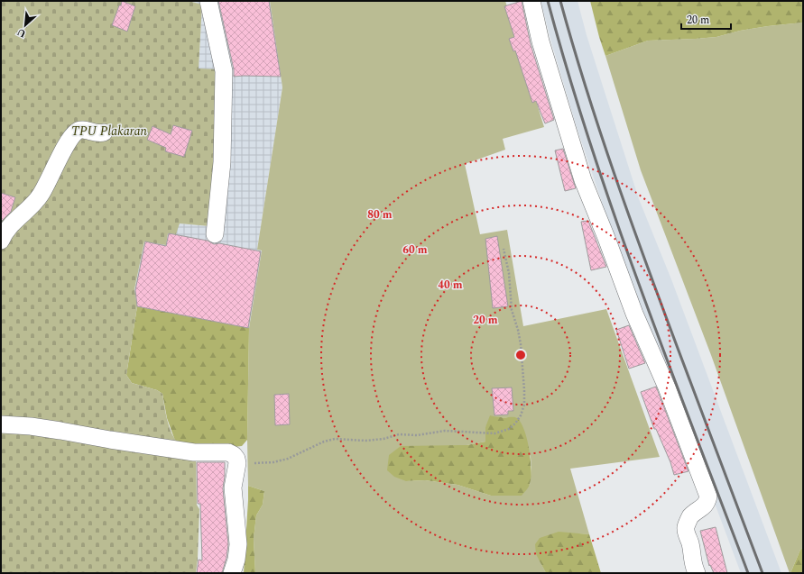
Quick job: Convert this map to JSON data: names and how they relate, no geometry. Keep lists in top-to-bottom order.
{
  "parks": ["TPU Plakaran"],
  "scale_bar": "20 m",
  "north": "bottom left",
  "rings": [
    "80 m",
    "60 m",
    "40 m",
    "20 m"
  ]
}
